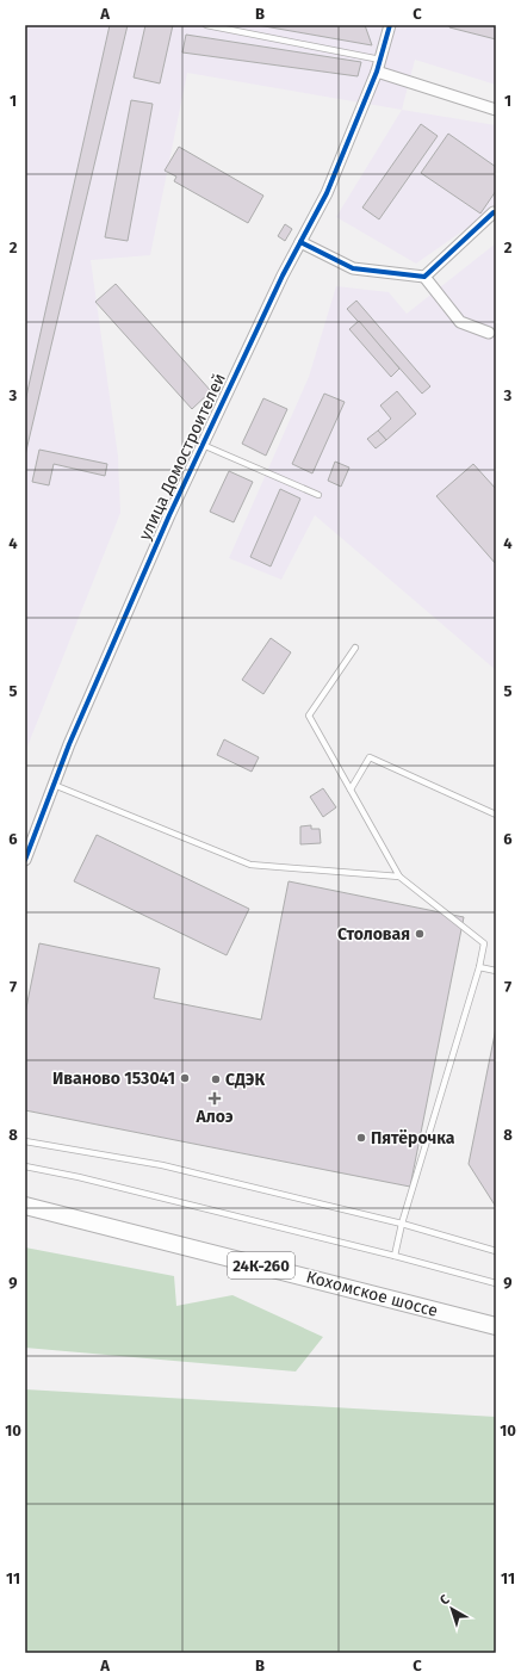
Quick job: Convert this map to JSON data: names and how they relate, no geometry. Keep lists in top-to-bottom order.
{
  "streets": {
    "main road": ["24К-260", "Кохомское шоссе"],
    "street": ["улица Домостроителей"]
  },
  "places": {
    "other": [
      "Столовая",
      "Иваново 153041",
      "СДЭК",
      "Пятёрочка"
    ],
    "health": ["Алоэ"]
  },
  "north": "top left",
  "grid": {
    "columns": ["A", "B", "C"],
    "rows": [
      "1",
      "2",
      "3",
      "4",
      "5",
      "6",
      "7",
      "8",
      "9",
      "10",
      "11"
    ]
  }
}
